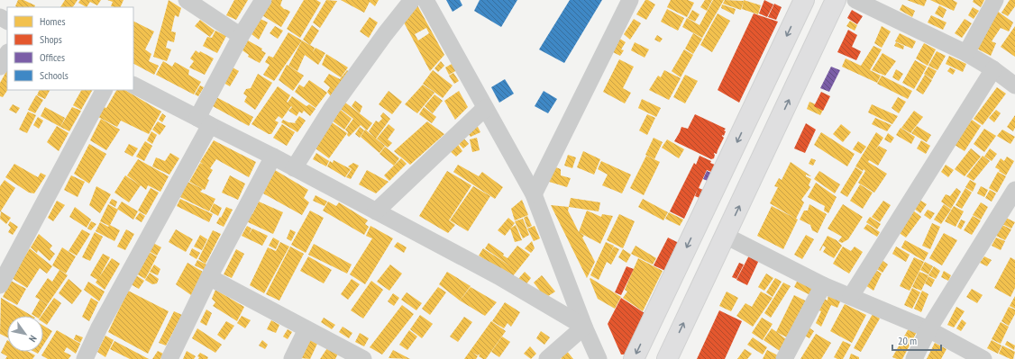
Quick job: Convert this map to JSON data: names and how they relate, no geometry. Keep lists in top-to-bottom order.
{
  "legend": [
    "Homes",
    "Shops",
    "Offices",
    "Schools"
  ],
  "scale_bar": "20 m",
  "north": "bottom right"
}
